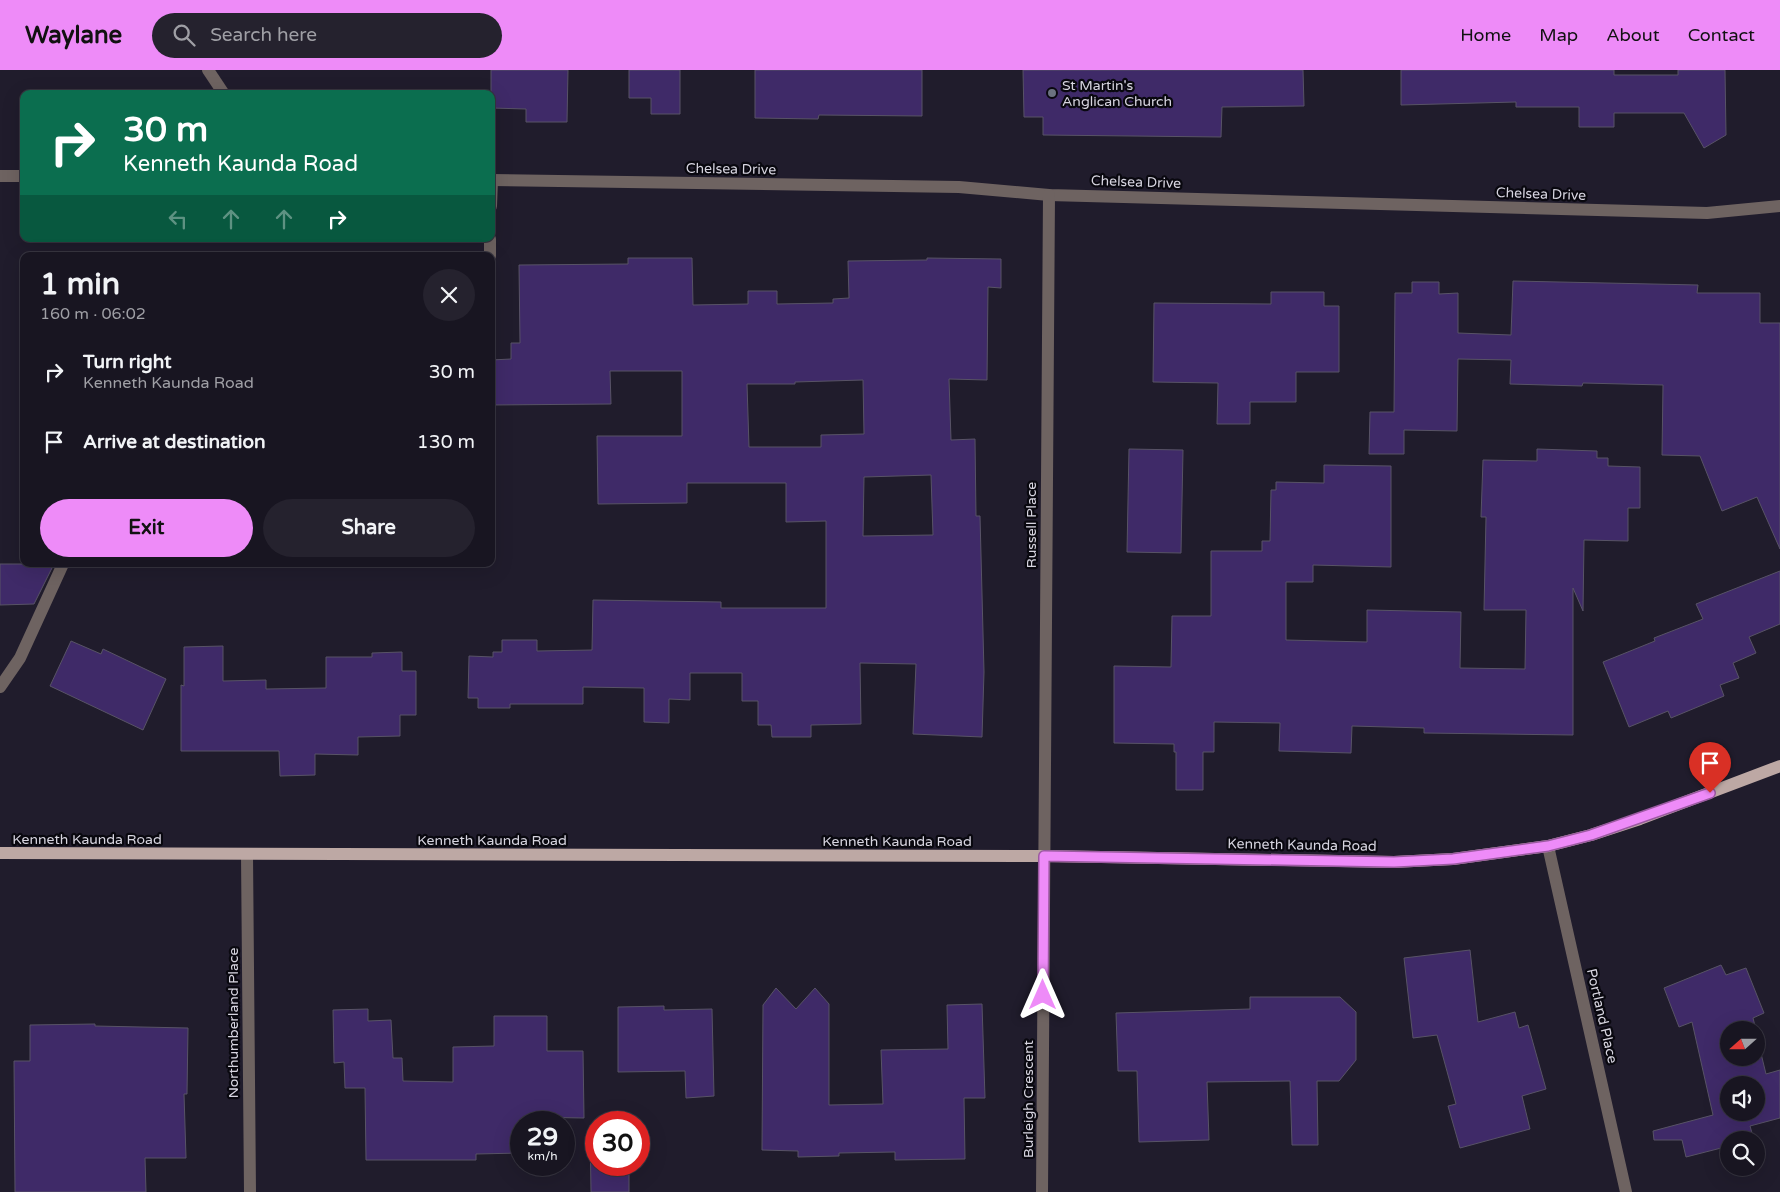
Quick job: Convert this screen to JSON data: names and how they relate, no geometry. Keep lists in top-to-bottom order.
{
  "streets": {
    "main road": ["Kenneth Kaunda Road"],
    "street": [
      "Chelsea Drive",
      "Russell Place",
      "Portland Place",
      "Northumberland Place",
      "Burleigh Crescent"
    ]
  },
  "crossings": [
    ["Chelsea Drive", "Russell Place"],
    ["Russell Place", "Kenneth Kaunda Road"],
    ["Russell Place", "Burleigh Crescent"],
    ["Kenneth Kaunda Road", "Portland Place"],
    ["Kenneth Kaunda Road", "Northumberland Place"],
    ["Kenneth Kaunda Road", "Burleigh Crescent"]
  ],
  "places": ["St Martin's Anglican Church"],
  "north": "left",
  "page": {
    "header": "Waylane",
    "search": "Search here",
    "nav": [
      "Home",
      "Map",
      "About",
      "Contact"
    ],
    "turn": ["30 m", "Kenneth Kaunda Road"],
    "heading": ["1 min", "160 m · 06:02"],
    "list": [
      {
        "name": "Turn right",
        "note": "Kenneth Kaunda Road",
        "value": "30 m"
      },
      {
        "name": "Arrive at destination",
        "value": "130 m"
      }
    ],
    "buttons": ["Exit", "Share"],
    "speed": "29 km/h",
    "limit": "30"
  }
}
